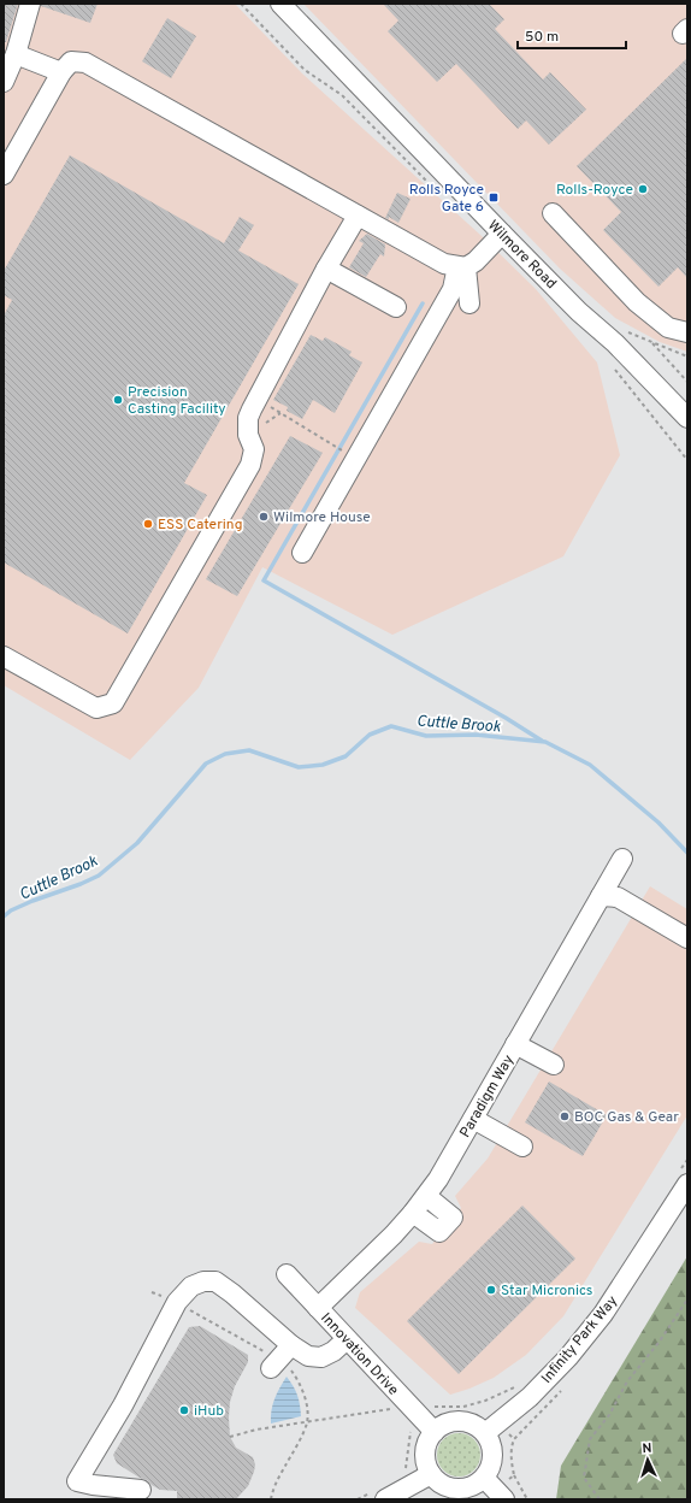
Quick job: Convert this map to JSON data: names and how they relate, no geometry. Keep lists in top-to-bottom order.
{
  "streets": {
    "street": [
      "Wilmore Road",
      "Paradigm Way",
      "Infinity Park Way",
      "Innovation Drive"
    ]
  },
  "crossings": [
    ["Paradigm Way", "Innovation Drive"]
  ],
  "water": ["Cuttle Brook"],
  "places": {
    "other": [
      "Rolls-Royce",
      "Precision Casting Facility",
      "Wilmore House",
      "ESS Catering",
      "BOC Gas & Gear",
      "Star Micronics",
      "iHub"
    ],
    "transit": ["Rolls Royce Gate 6"]
  },
  "scale_bar": "50 m",
  "north": "top"
}
